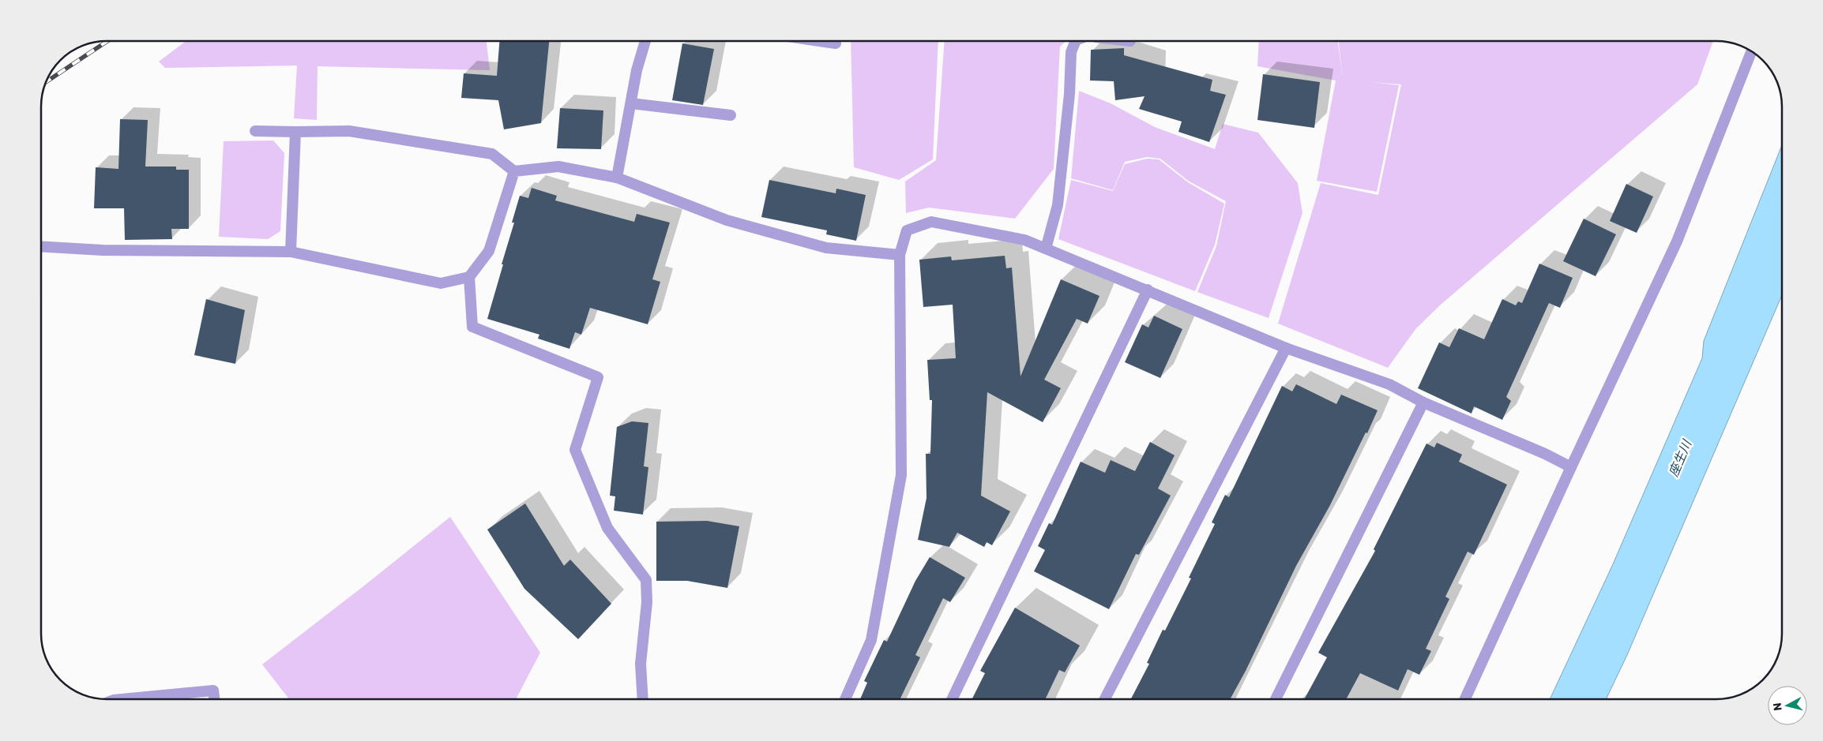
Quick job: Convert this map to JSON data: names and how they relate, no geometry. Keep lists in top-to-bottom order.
{
  "water": ["座生川"],
  "north": "left"
}
